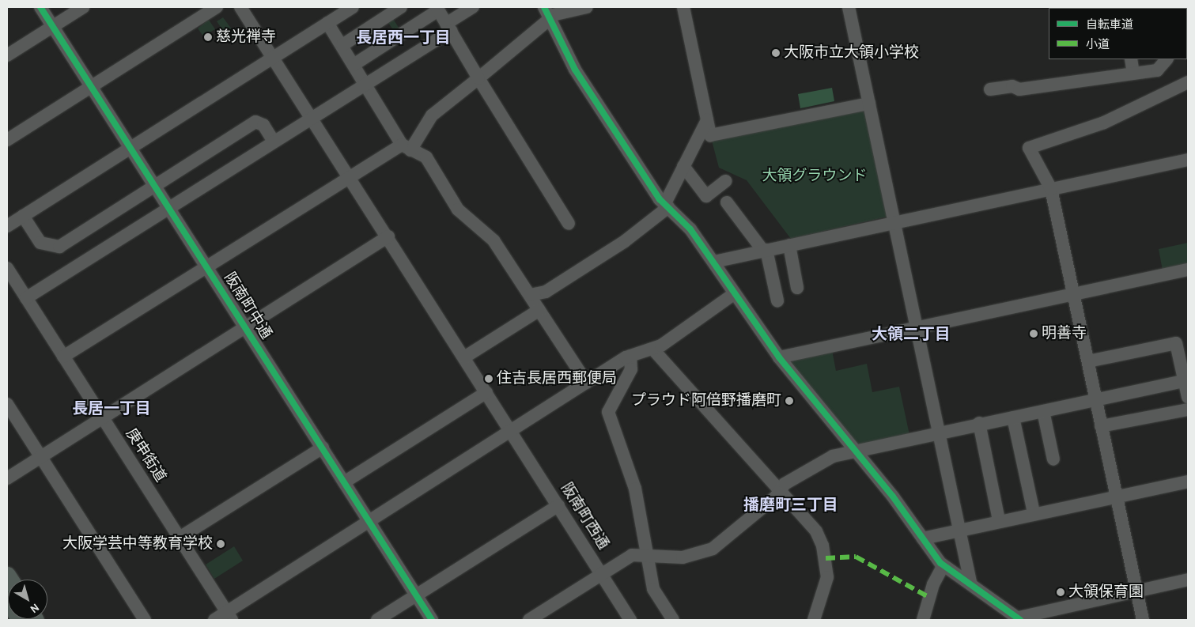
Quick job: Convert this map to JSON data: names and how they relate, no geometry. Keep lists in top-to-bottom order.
{
  "streets": {
    "street": ["阪南町中通", "庚申街道", "阪南町西通"]
  },
  "districts": [
    "長居西一丁目",
    "大領二丁目",
    "長居一丁目",
    "播磨町三丁目"
  ],
  "parks": ["大領グラウンド"],
  "places": [
    "慈光禅寺",
    "大阪市立大領小学校",
    "明善寺",
    "住吉長居西郵便局",
    "プラウド阿倍野播磨町",
    "大阪学芸中等教育学校",
    "大領保育園"
  ],
  "legend": ["自転車道", "小道"],
  "north": "bottom right"
}
